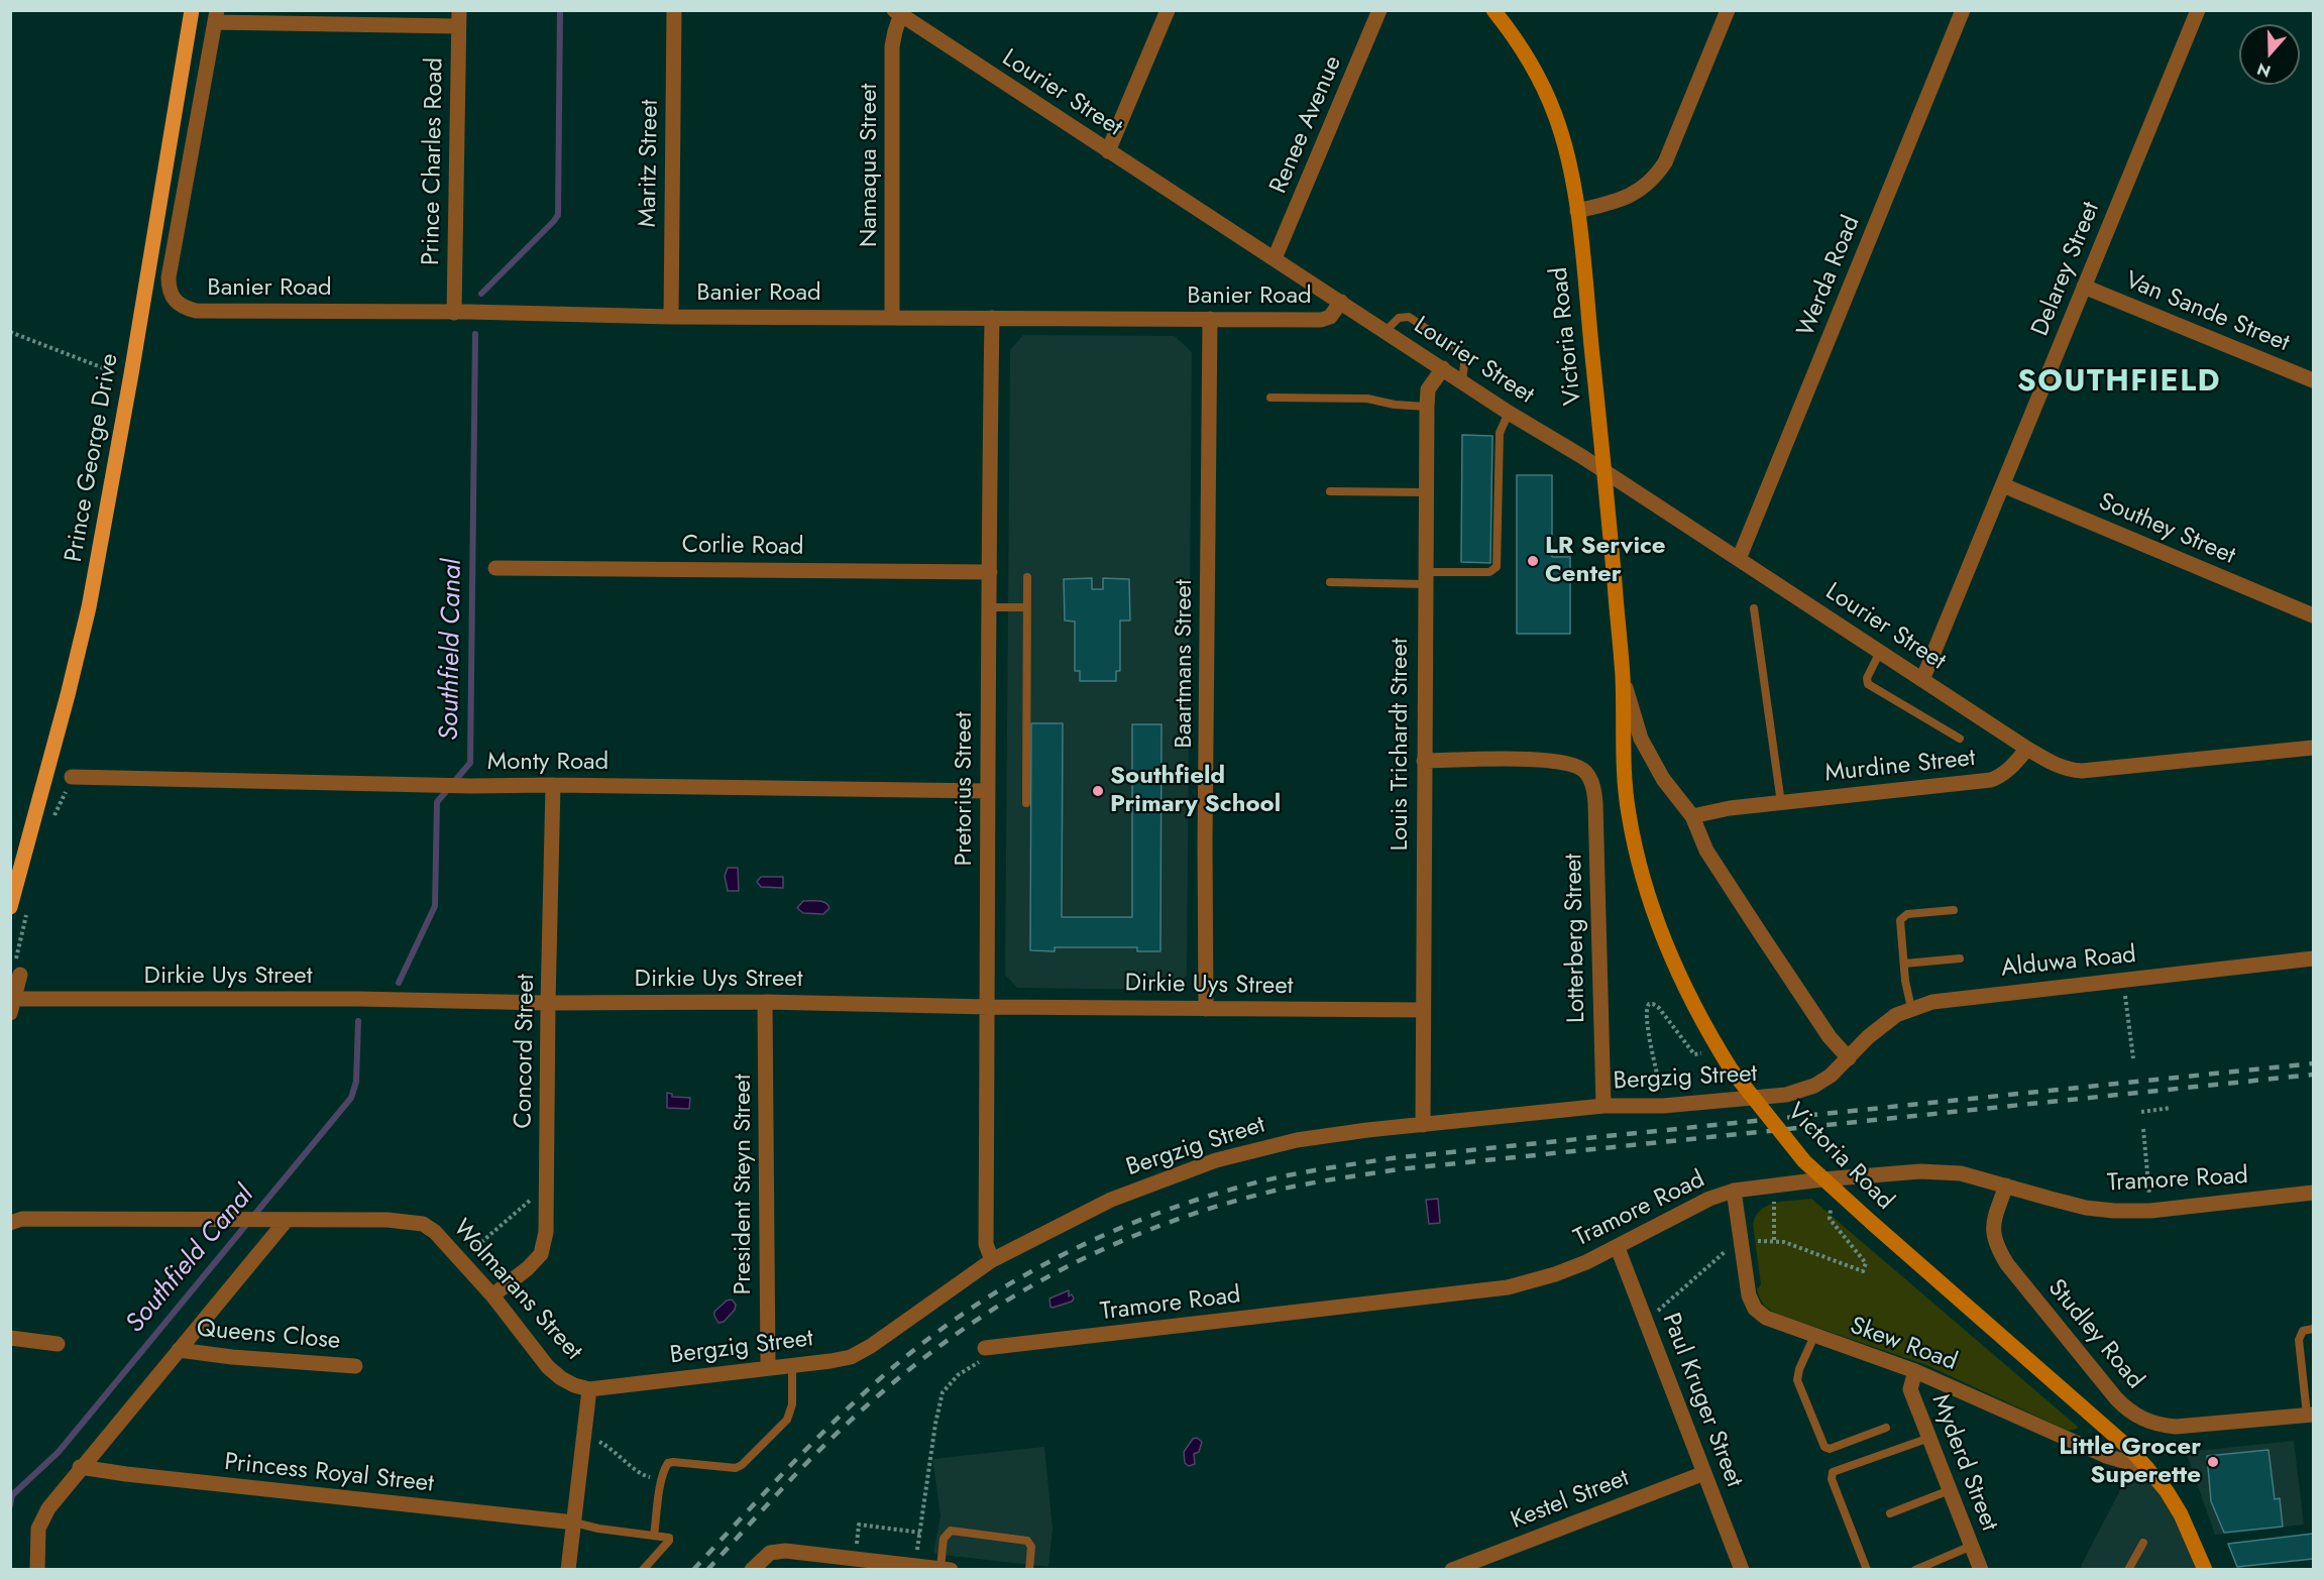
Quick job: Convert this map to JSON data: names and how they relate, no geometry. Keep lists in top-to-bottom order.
{
  "streets": {
    "main road": ["Prince George Drive"],
    "street": [
      "Lourier Street",
      "Renee Avenue",
      "Prince Charles Road",
      "Maritz Street",
      "Namaqua Street",
      "Delarey Street",
      "Werda Road",
      "Banier Road",
      "Van Sande Street",
      "Victoria Road",
      "Southey Street",
      "Corlie Road",
      "Baartmans Street",
      "Louis Trichardt Street",
      "Monty Road",
      "Murdine Street",
      "Pretorius Street",
      "Lotterberg Street",
      "Alduwa Road",
      "Dirkie Uys Street",
      "Concord Street",
      "Bergzig Street",
      "Tramore Road",
      "President Steyn Street",
      "Wolmarans Street",
      "Studley Road",
      "Queens Close",
      "Skew Road",
      "Paul Kruger Street",
      "Myderd Street",
      "Princess Royal Street",
      "Kestel Street"
    ]
  },
  "crossings": [
    ["Lourier Street", "Renee Avenue"],
    ["Lourier Street", "Namaqua Street"],
    ["Lourier Street", "Delarey Street"],
    ["Lourier Street", "Werda Road"],
    ["Lourier Street", "Banier Road"],
    ["Lourier Street", "Victoria Road"],
    ["Lourier Street", "Louis Trichardt Street"],
    ["Lourier Street", "Murdine Street"],
    ["Prince Charles Road", "Banier Road"],
    ["Maritz Street", "Banier Road"],
    ["Namaqua Street", "Banier Road"],
    ["Delarey Street", "Van Sande Street"],
    ["Delarey Street", "Southey Street"],
    ["Banier Road", "Baartmans Street"],
    ["Banier Road", "Pretorius Street"],
    ["Victoria Road", "Murdine Street"],
    ["Victoria Road", "Alduwa Road"],
    ["Victoria Road", "Bergzig Street"],
    ["Victoria Road", "Skew Road"],
    ["Corlie Road", "Pretorius Street"],
    ["Baartmans Street", "Dirkie Uys Street"],
    ["Louis Trichardt Street", "Lotterberg Street"],
    ["Louis Trichardt Street", "Dirkie Uys Street"],
    ["Louis Trichardt Street", "Bergzig Street"],
    ["Monty Road", "Pretorius Street"],
    ["Monty Road", "Concord Street"],
    ["Pretorius Street", "Dirkie Uys Street"],
    ["Pretorius Street", "Bergzig Street"],
    ["Lotterberg Street", "Bergzig Street"],
    ["Alduwa Road", "Bergzig Street"],
    ["Dirkie Uys Street", "Concord Street"],
    ["Dirkie Uys Street", "President Steyn Street"],
    ["Concord Street", "Wolmarans Street"],
    ["Bergzig Street", "President Steyn Street"],
    ["Bergzig Street", "Wolmarans Street"],
    ["Tramore Road", "Studley Road"],
    ["Tramore Road", "Skew Road"],
    ["Tramore Road", "Paul Kruger Street"],
    ["Skew Road", "Myderd Street"],
    ["Paul Kruger Street", "Kestel Street"]
  ],
  "districts": ["SOUTHFIELD"],
  "water": ["Southfield Canal"],
  "places": ["LR Service Center", "Southfield Primary School", "Little Grocer Superette"],
  "north": "bottom"
}
